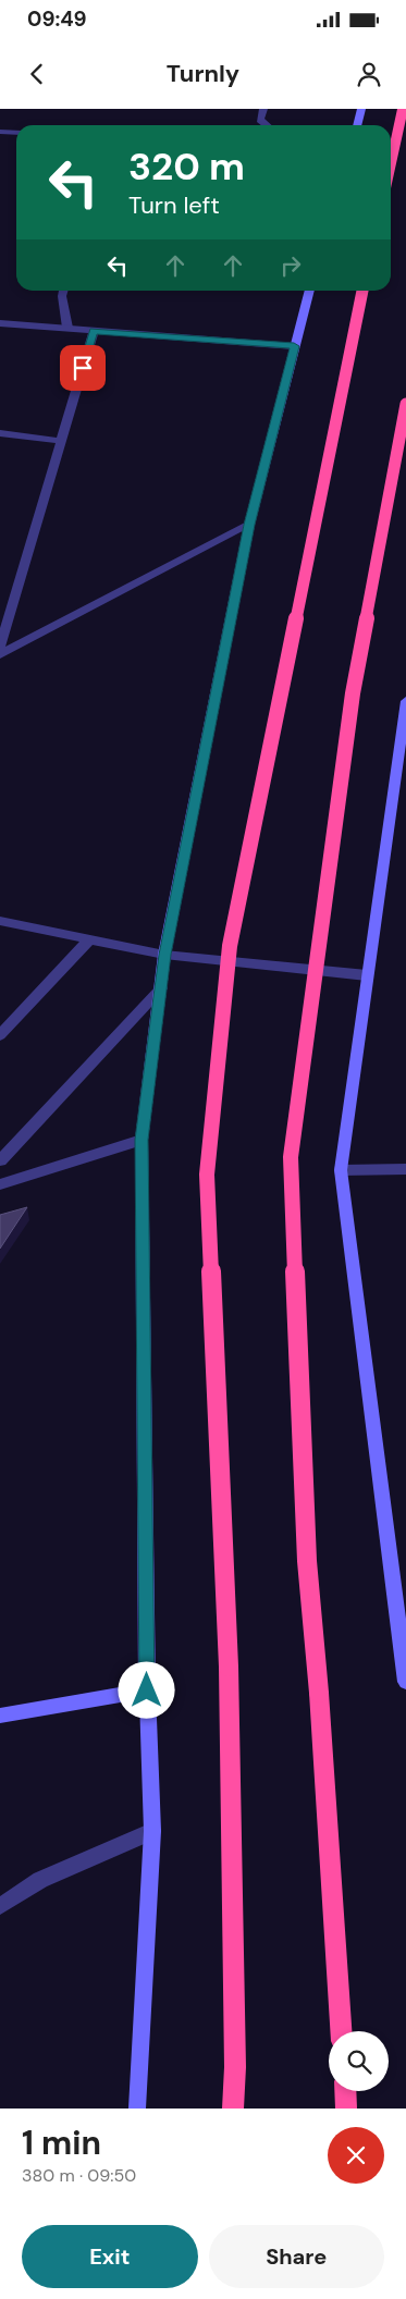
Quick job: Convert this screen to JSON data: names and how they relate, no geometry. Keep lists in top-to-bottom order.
{
  "page": {
    "status": "09:49",
    "header": "Turnly",
    "turn": ["320 m", "Turn left"],
    "heading": ["1 min", "380 m · 09:50"],
    "buttons": ["Exit", "Share"]
  }
}
